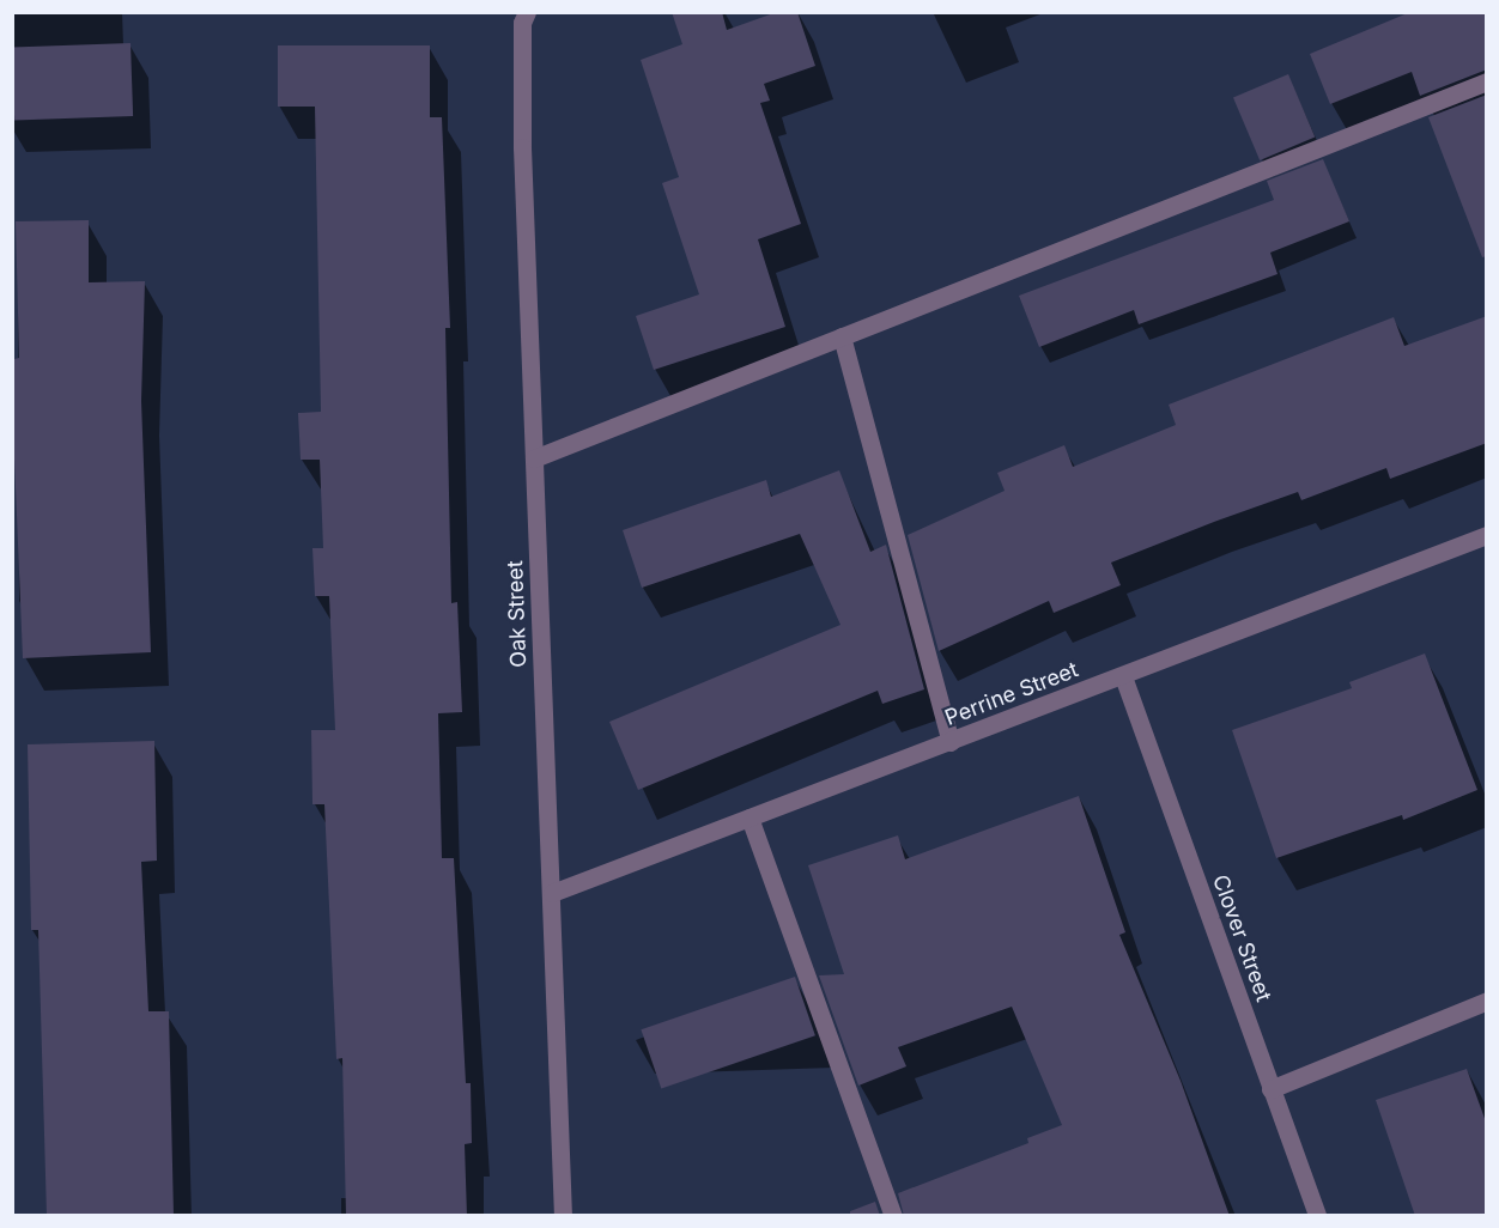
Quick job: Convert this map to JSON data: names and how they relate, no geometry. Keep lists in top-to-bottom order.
{
  "streets": {
    "street": ["Oak Street", "Perrine Street", "Clover Street"]
  },
  "crossings": [
    ["Oak Street", "Perrine Street"],
    ["Perrine Street", "Clover Street"]
  ]
}
